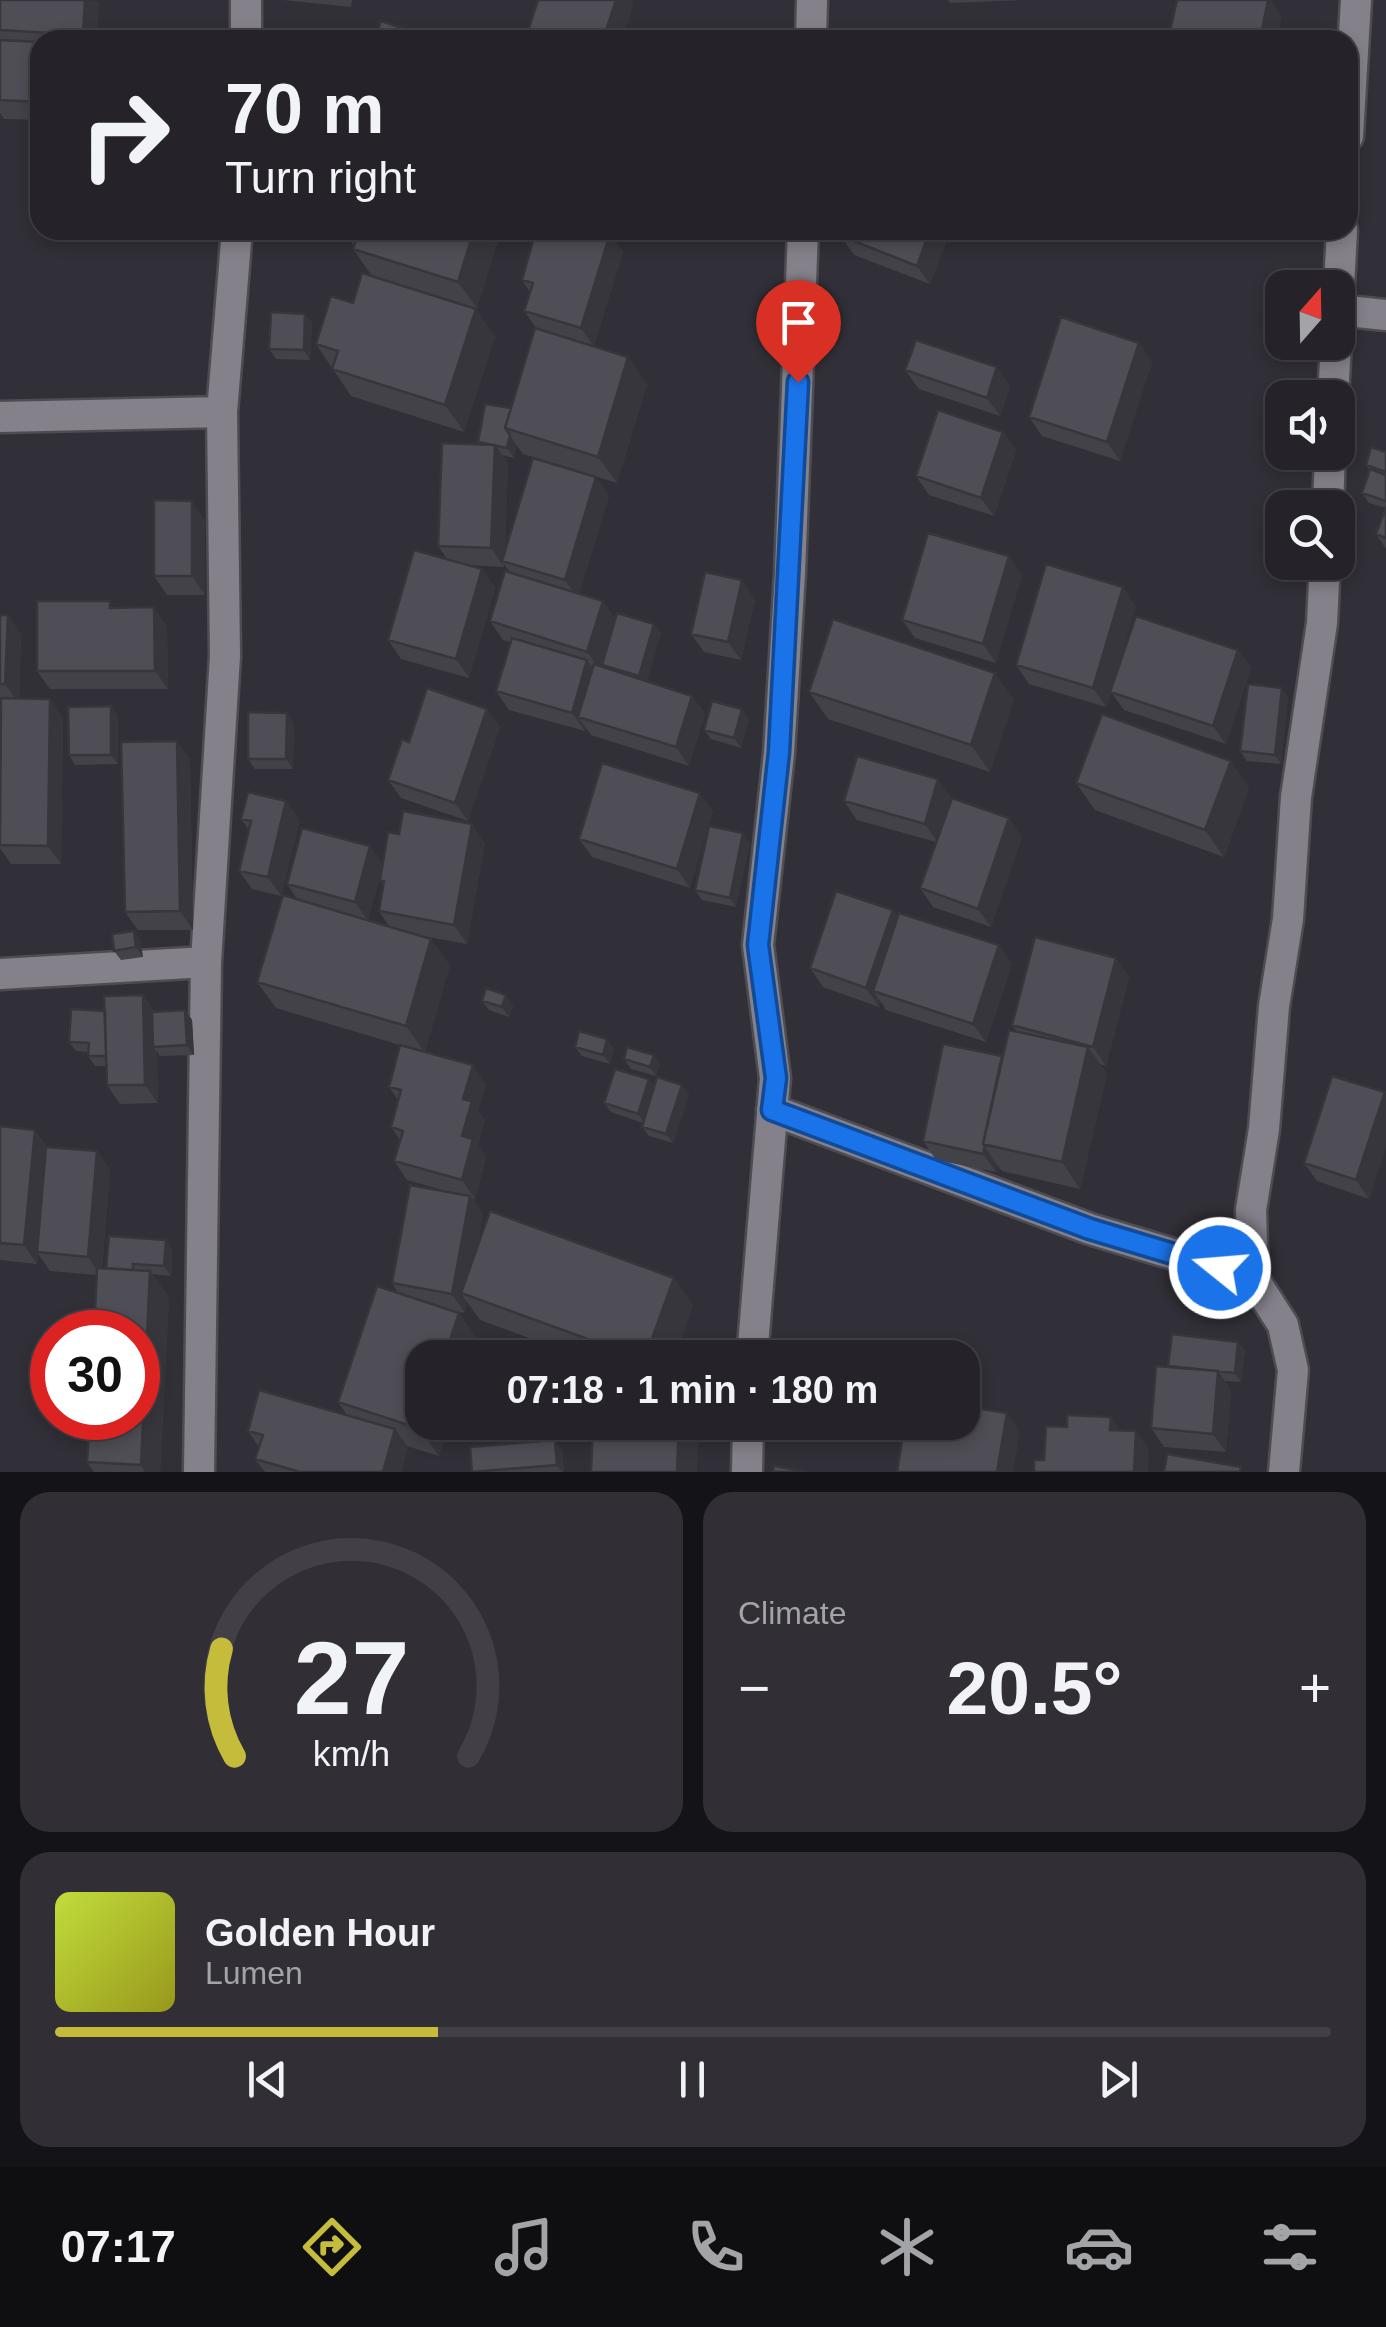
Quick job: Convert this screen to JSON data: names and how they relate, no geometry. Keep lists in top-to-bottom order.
{
  "north": "top",
  "page": {
    "turn": ["70 m", "Turn right"],
    "limit": "30",
    "trip": "07:18 · 1 min · 180 m",
    "tile": "Climate",
    "heat": ["−", "20.5°", "+"],
    "song": ["Golden Hour", "Lumen"],
    "tabs": "07:17",
    "gauge": ["27", "km/h"]
  }
}
